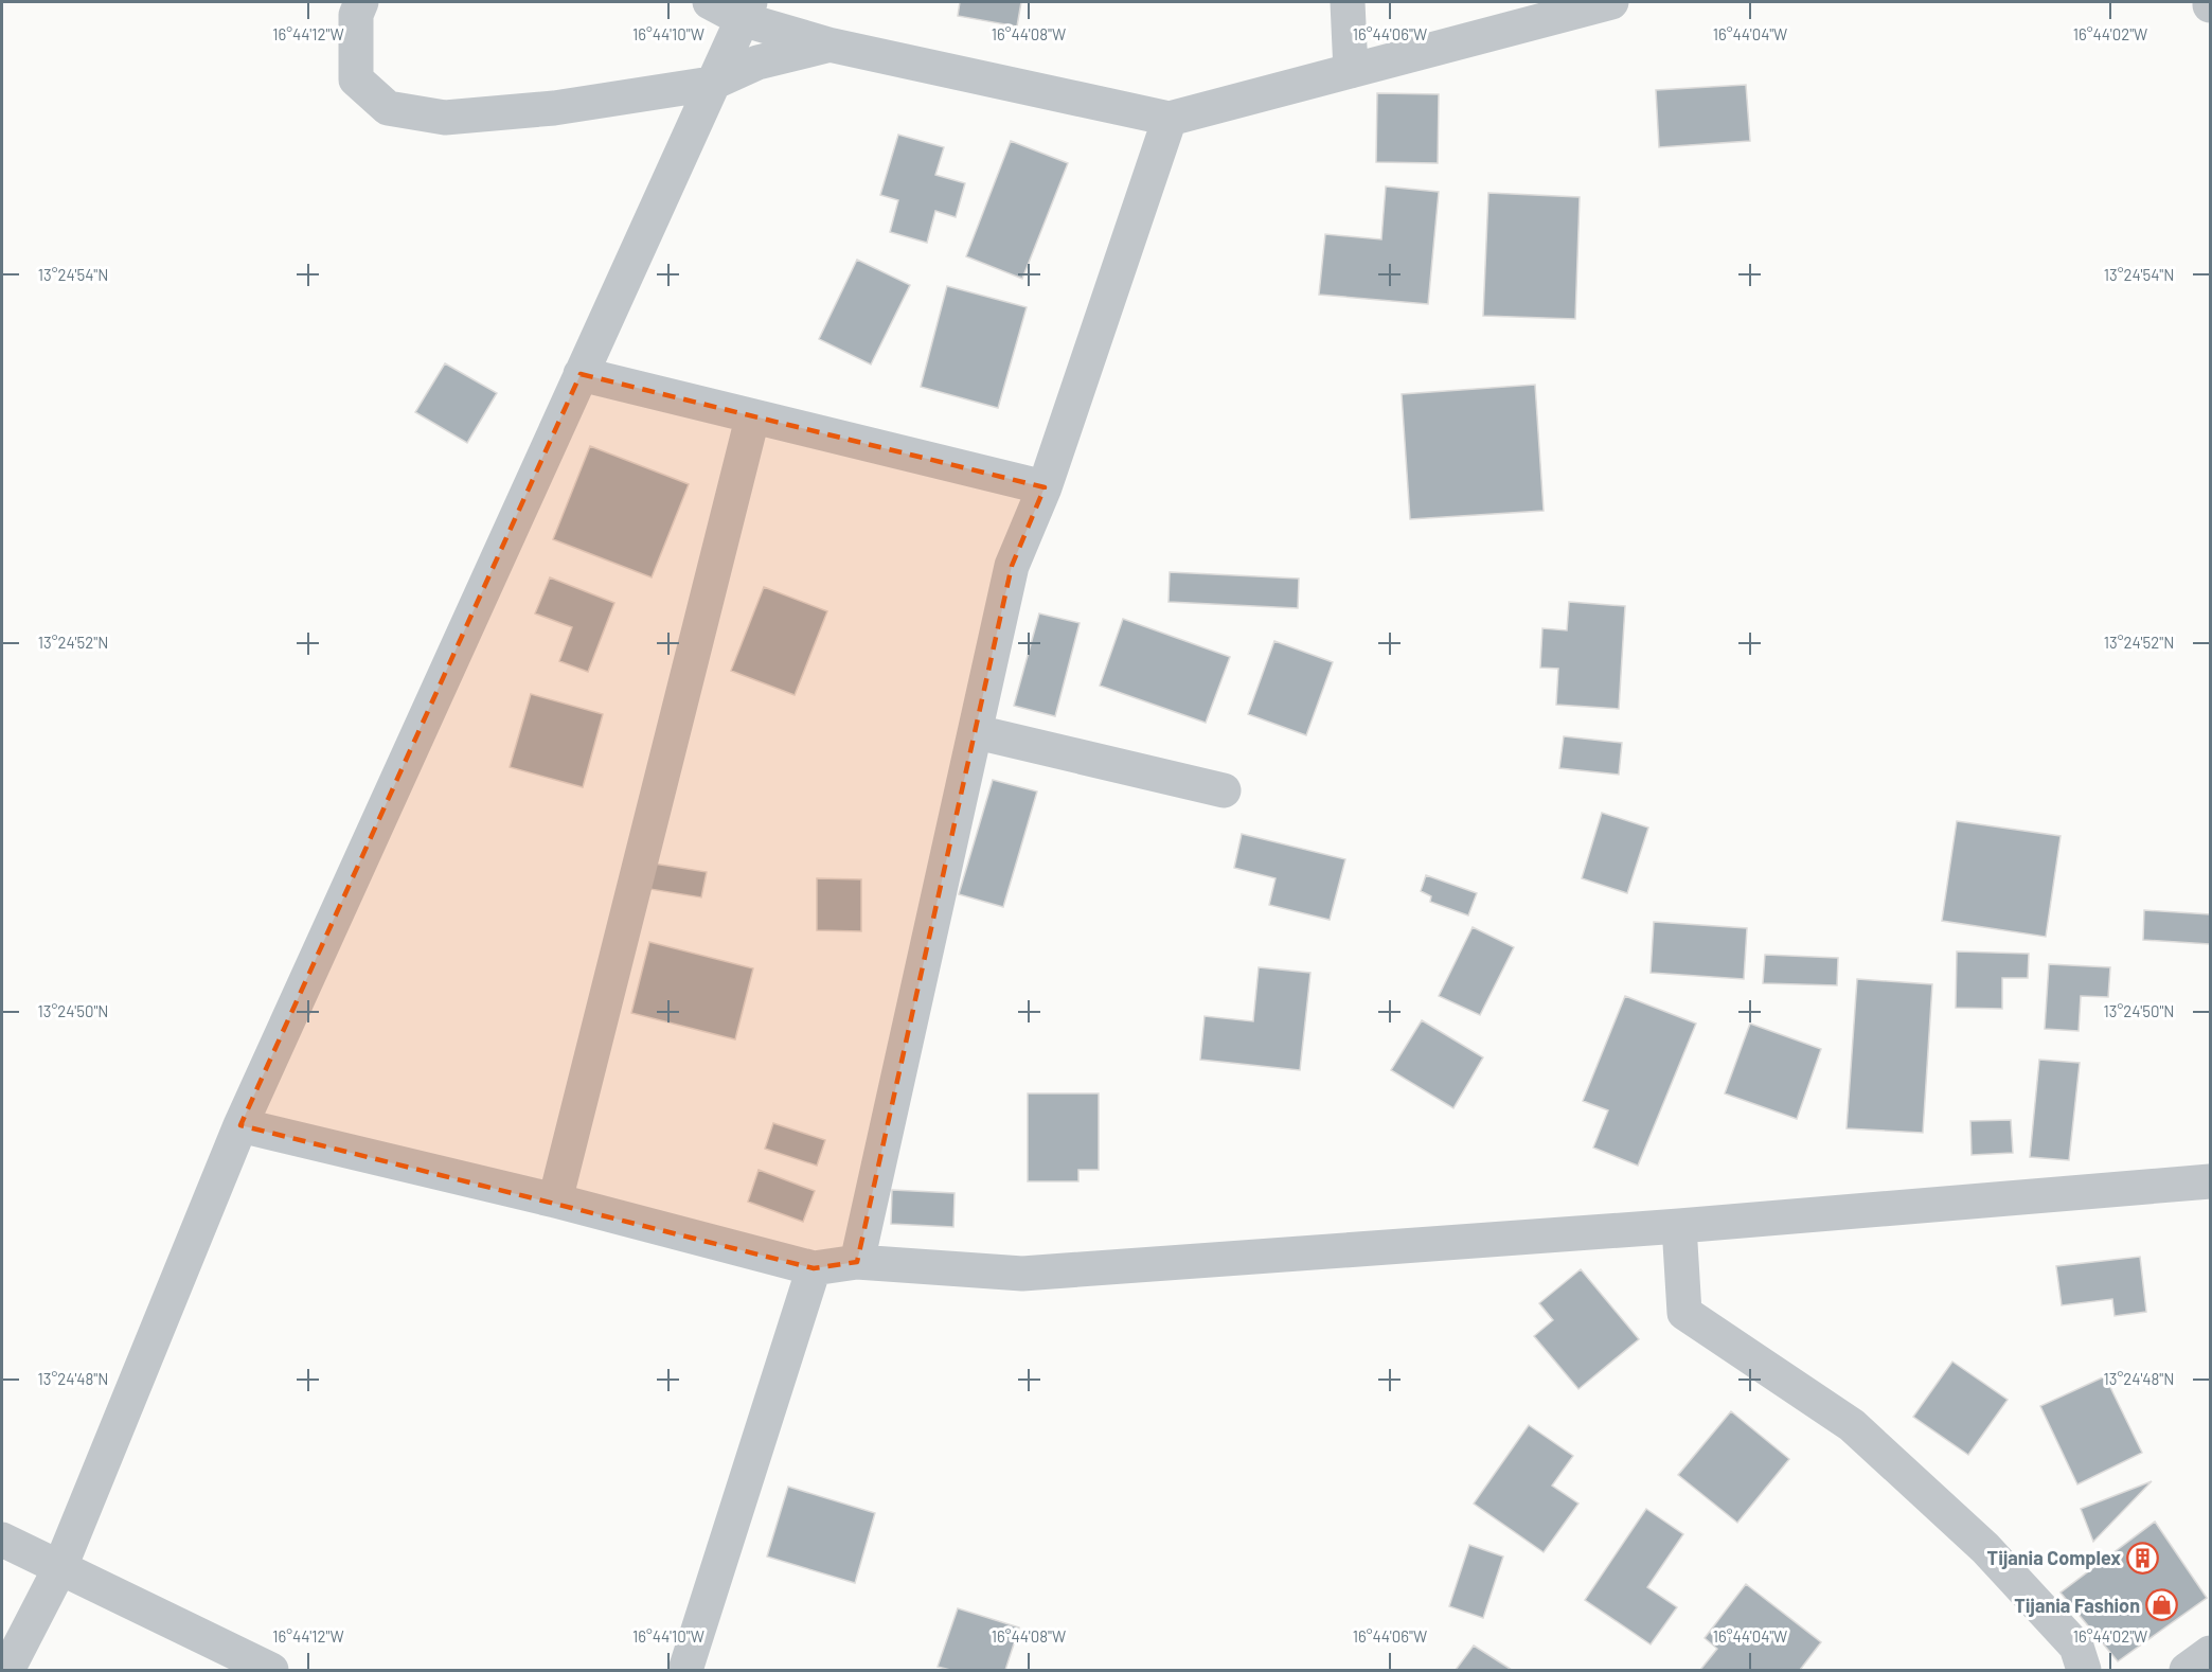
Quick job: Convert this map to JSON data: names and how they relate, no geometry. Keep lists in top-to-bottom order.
{
  "places": {
    "building": ["Tijania Complex"],
    "shop": ["Tijania Fashion"]
  },
  "coordinates": [
    "16°44'12\"W",
    "16°44'10\"W",
    "16°44'08\"W",
    "16°44'06\"W",
    "16°44'04\"W",
    "16°44'02\"W",
    "13°24'54\"N",
    "13°24'52\"N",
    "13°24'50\"N",
    "13°24'48\"N"
  ]
}
